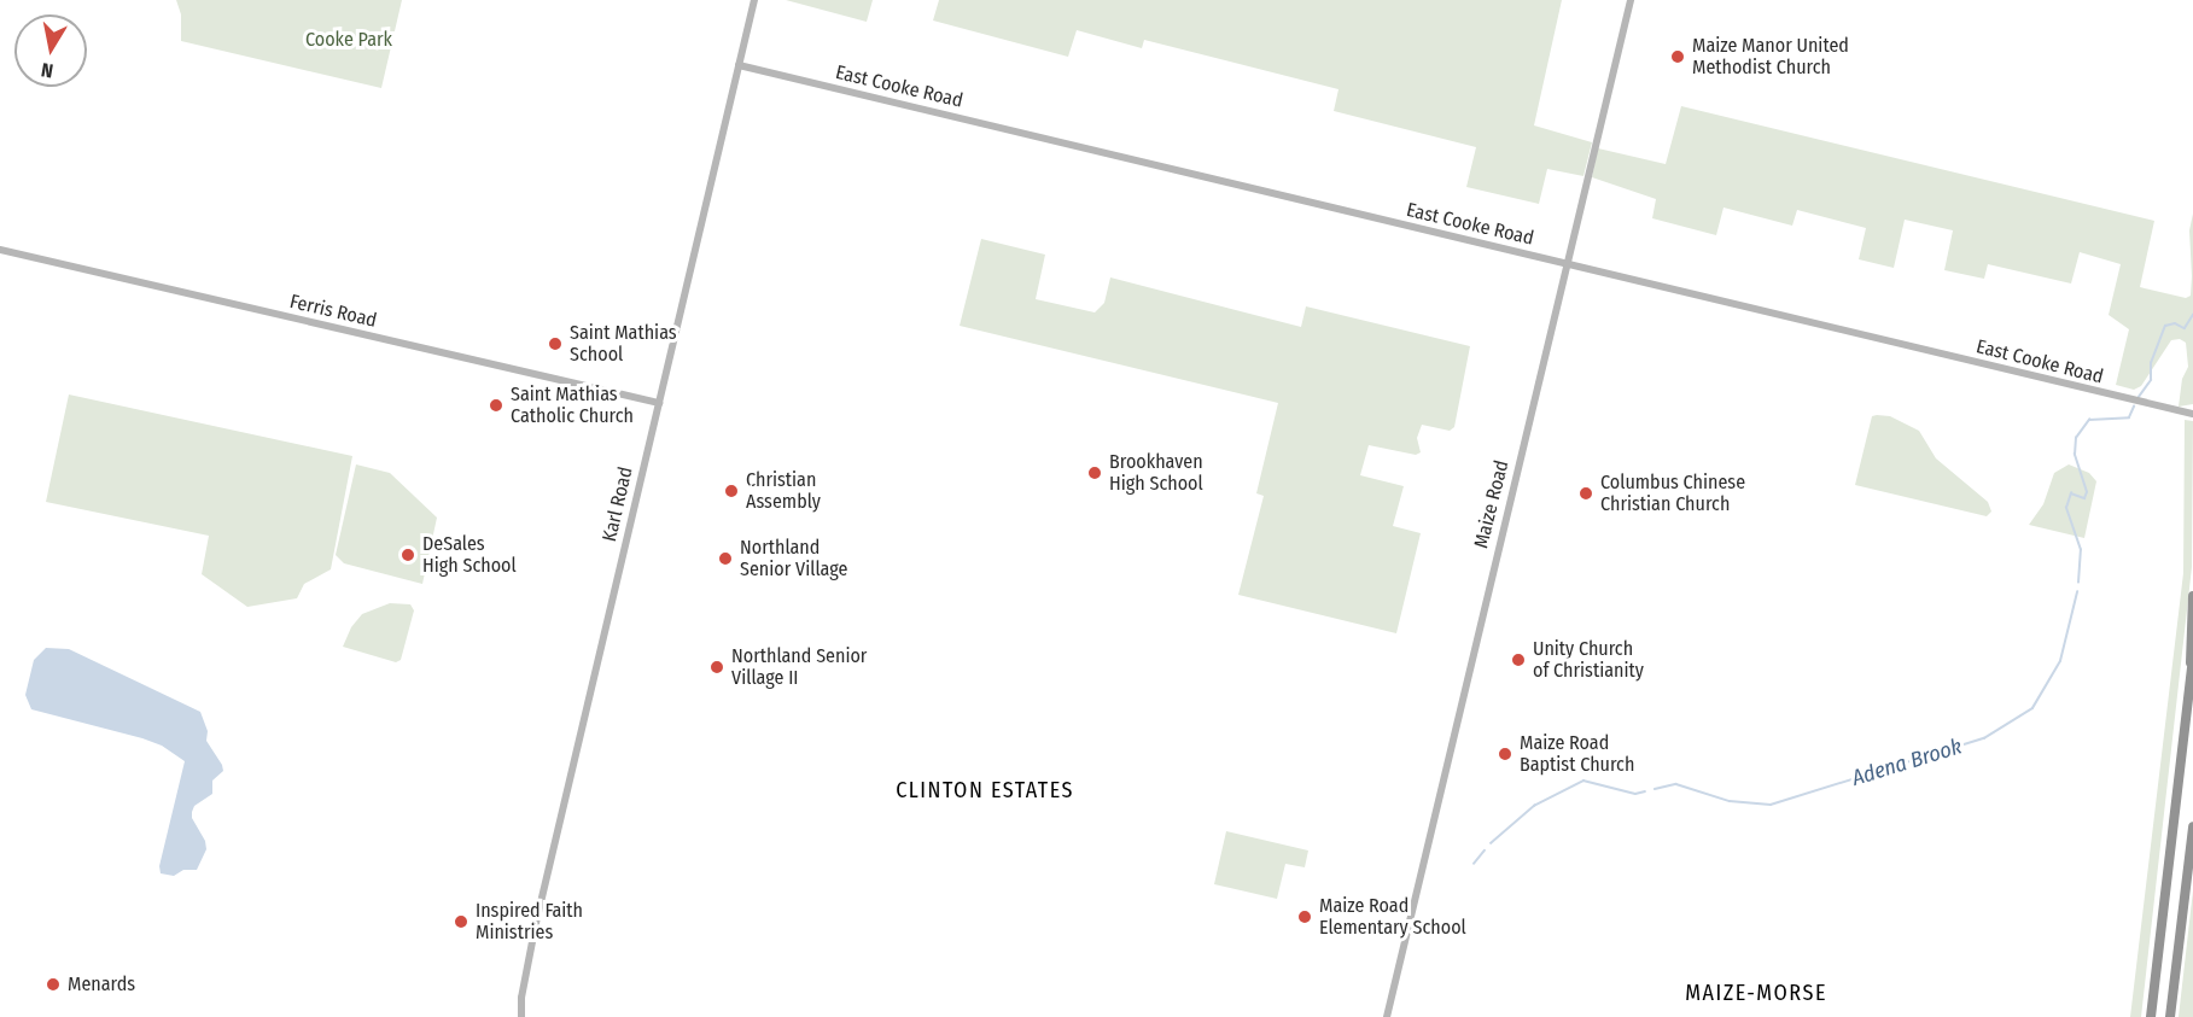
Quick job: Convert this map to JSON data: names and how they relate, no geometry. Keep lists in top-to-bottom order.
{
  "streets": {
    "main road": [
      "East Cooke Road",
      "Ferris Road",
      "Karl Road",
      "Maize Road"
    ]
  },
  "crossings": [
    ["East Cooke Road", "Karl Road"],
    ["East Cooke Road", "Maize Road"],
    ["Ferris Road", "Karl Road"]
  ],
  "districts": ["CLINTON ESTATES", "MAIZE-MORSE"],
  "water": ["Adena Brook"],
  "parks": ["Cooke Park"],
  "places": [
    "Maize Manor United Methodist Church",
    "Saint Mathias School",
    "Saint Mathias Catholic Church",
    "Brookhaven High School",
    "Christian Assembly",
    "Columbus Chinese Christian Church",
    "DeSales High School",
    "Northland Senior Village",
    "Unity Church of Christianity",
    "Northland Senior Village II",
    "Maize Road Baptist Church",
    "Maize Road Elementary School",
    "Inspired Faith Ministries",
    "Menards"
  ],
  "north": "bottom"
}
